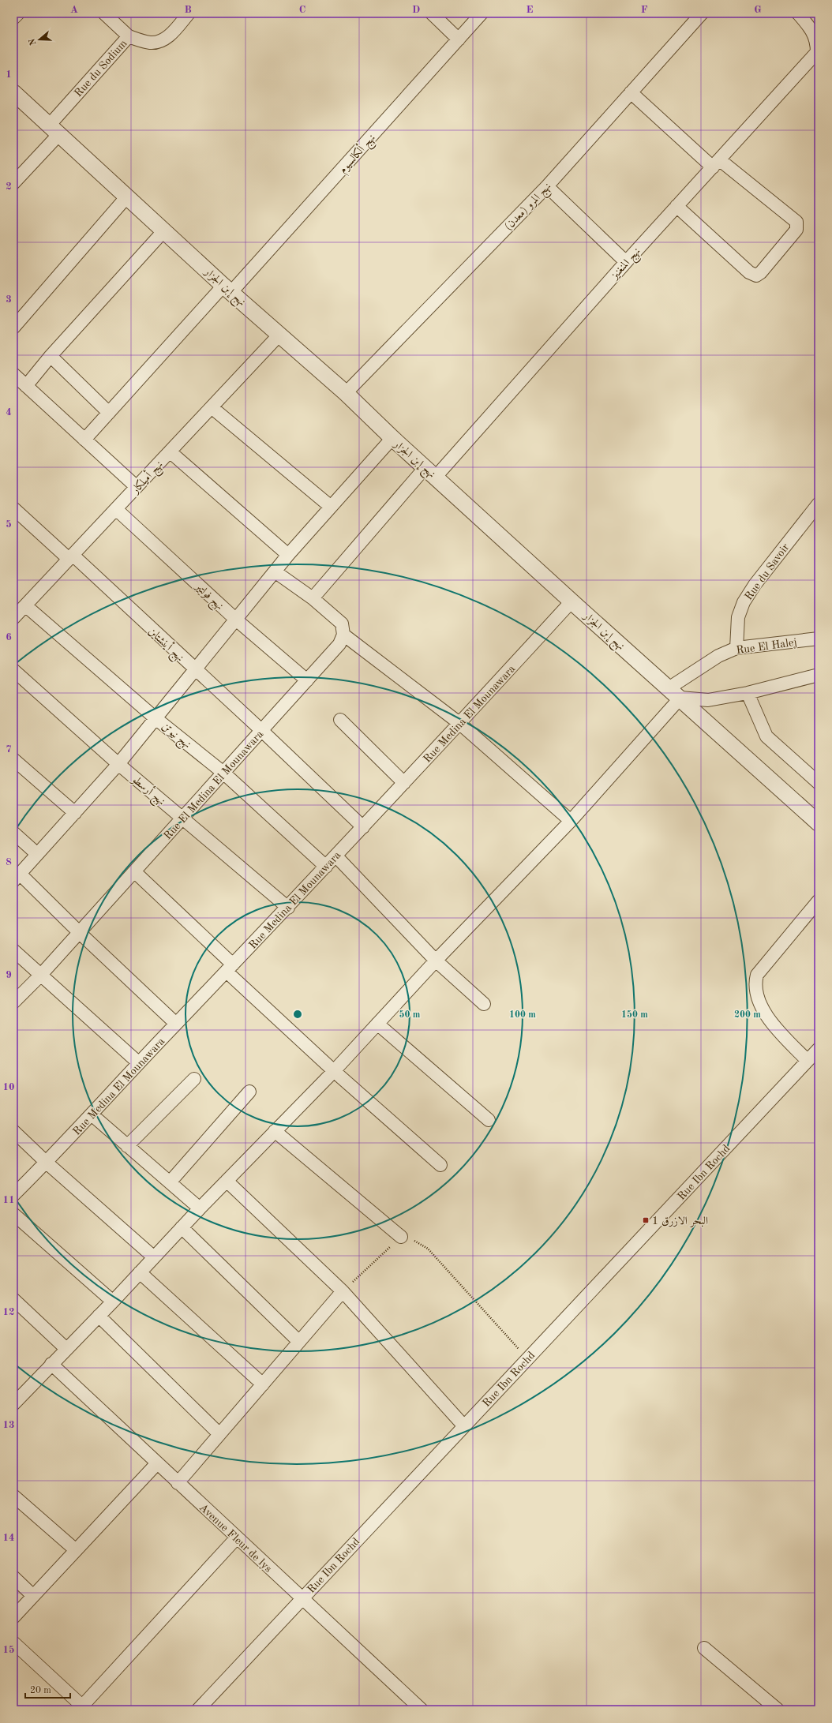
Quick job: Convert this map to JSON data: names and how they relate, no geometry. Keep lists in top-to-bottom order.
{
  "streets": {
    "street": [
      "Rue du Sodium",
      "نهج ألكالسيوم",
      "نهج المرو (معدن)",
      "نهج المنغنيز",
      "نهج إبن الجزار",
      "نهج أميلكار",
      "Rue du Savoir",
      "نهج فولتير",
      "نهج أينشتاين",
      "Rue El Halej",
      "Rue Medina El Mounawara",
      "نهج نيوتن",
      "Rue El Medina El Mounawara",
      "نهج أرسطو",
      "Rue Ibn Rochd",
      "Avenue Fleur de lys"
    ]
  },
  "crossings": [
    ["Rue du Sodium", "نهج إبن الجزار"],
    ["نهج ألكالسيوم", "نهج إبن الجزار"],
    ["نهج المرو (معدن)", "نهج إبن الجزار"],
    ["نهج المنغنيز", "نهج إبن الجزار"],
    ["نهج إبن الجزار", "نهج أميلكار"],
    ["نهج إبن الجزار", "Rue El Halej"],
    ["نهج إبن الجزار", "Rue Medina El Mounawara"],
    ["نهج أميلكار", "نهج فولتير"],
    ["نهج أميلكار", "نهج أينشتاين"],
    ["نهج أميلكار", "نهج نيوتن"],
    ["Rue du Savoir", "Rue El Halej"],
    ["نهج فولتير", "Rue El Medina El Mounawara"],
    ["نهج أينشتاين", "Rue Medina El Mounawara"],
    ["نهج أينشتاين", "Rue El Medina El Mounawara"],
    ["Rue El Halej", "Avenue Fleur de lys"],
    ["Rue Medina El Mounawara", "نهج نيوتن"],
    ["Rue Medina El Mounawara", "نهج أرسطو"],
    ["نهج نيوتن", "Rue El Medina El Mounawara"],
    ["Rue El Medina El Mounawara", "نهج أرسطو"],
    ["Rue Ibn Rochd", "Avenue Fleur de lys"]
  ],
  "places": {
    "transit": ["1 البحر الازرق"]
  },
  "scale_bar": "20 m",
  "north": "left",
  "grid": {
    "columns": [
      "A",
      "B",
      "C",
      "D",
      "E",
      "F",
      "G"
    ],
    "rows": [
      "1",
      "2",
      "3",
      "4",
      "5",
      "6",
      "7",
      "8",
      "9",
      "10",
      "11",
      "12",
      "13",
      "14",
      "15"
    ]
  },
  "rings": [
    "50 m",
    "100 m",
    "150 m",
    "200 m"
  ]
}
